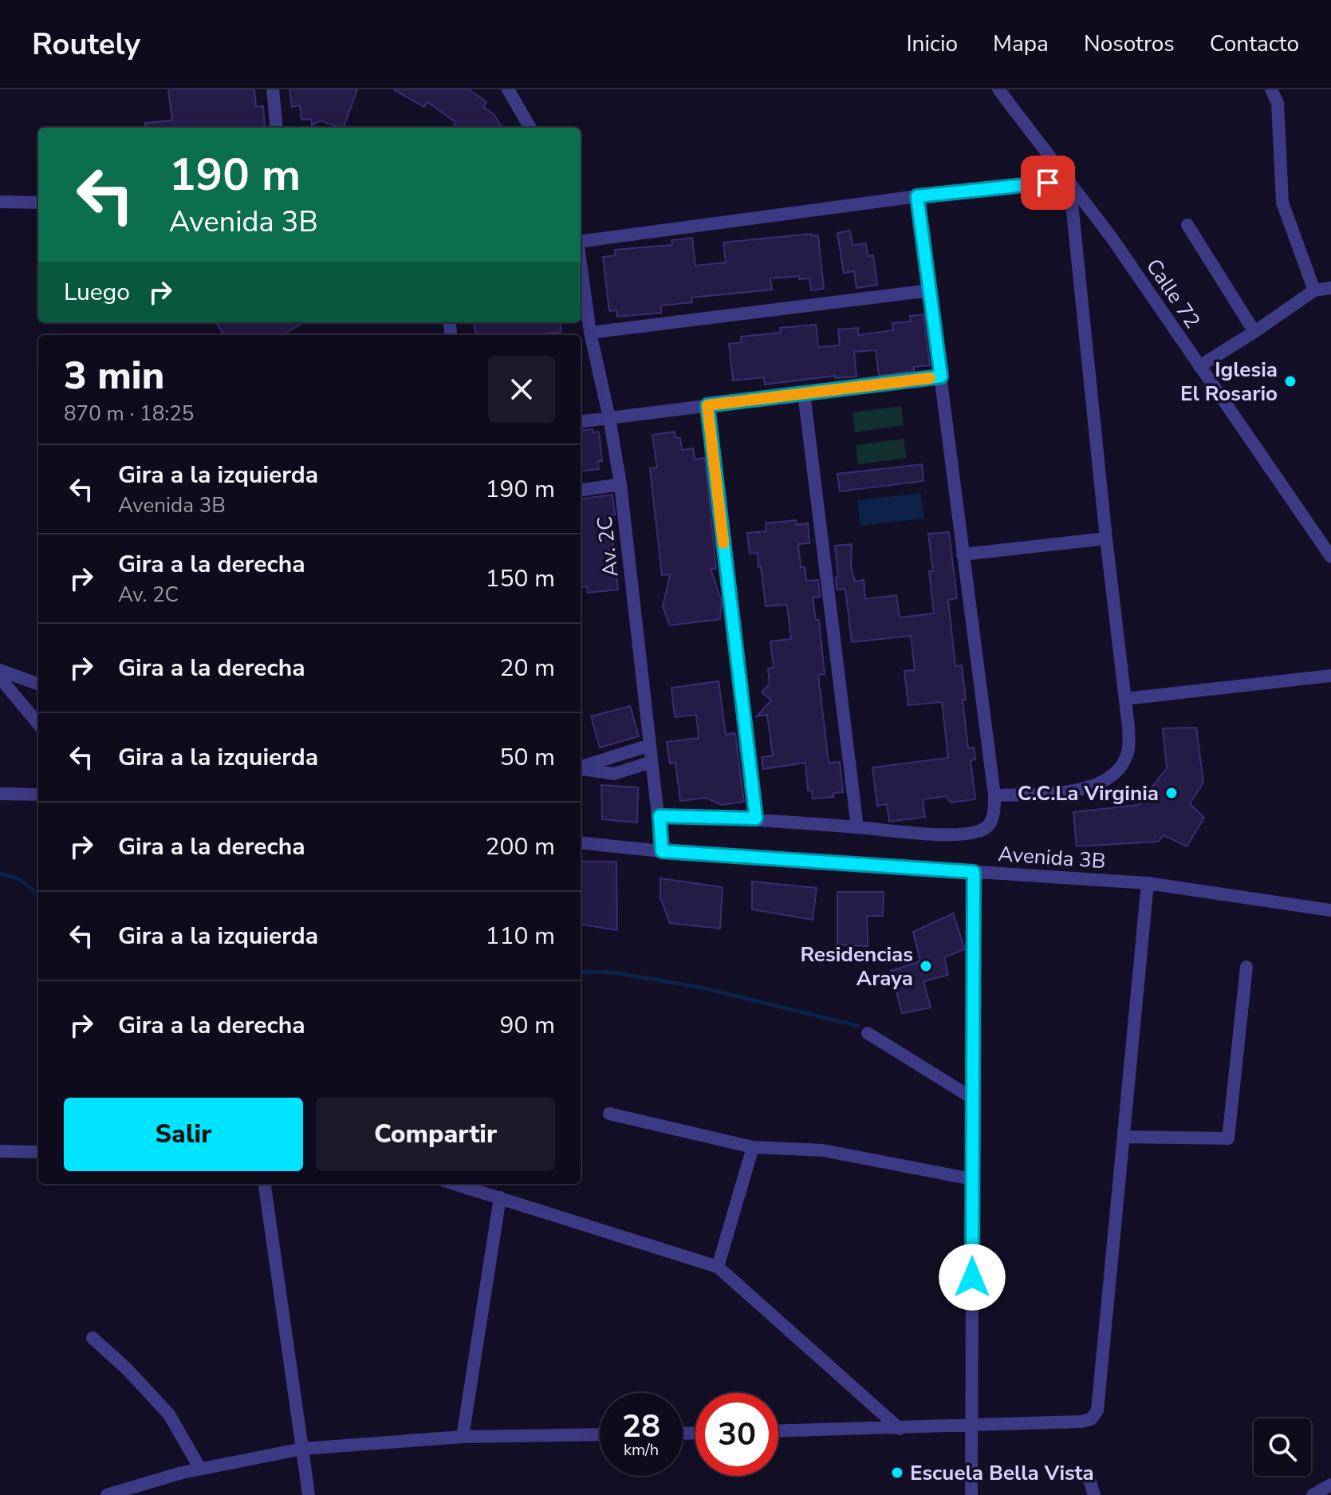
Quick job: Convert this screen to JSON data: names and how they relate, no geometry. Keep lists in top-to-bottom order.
{
  "streets": {
    "street": ["Calle 72", "Av. 2C", "Avenida 3B"]
  },
  "crossings": [
    ["Av. 2C", "Avenida 3B"]
  ],
  "places": [
    "Iglesia El Rosario",
    "C.C.La Virginia",
    "Residencias Araya",
    "Escuela Bella Vista"
  ],
  "page": {
    "header": "Routely",
    "nav": [
      "Inicio",
      "Mapa",
      "Nosotros",
      "Contacto"
    ],
    "turn": ["190 m", "Avenida 3B"],
    "then": "Luego",
    "heading": ["3 min", "870 m · 18:25"],
    "list": [
      {
        "name": "Gira a la izquierda",
        "note": "Avenida 3B",
        "value": "190 m"
      },
      {
        "name": "Gira a la derecha",
        "note": "Av. 2C",
        "value": "150 m"
      },
      {
        "name": "Gira a la derecha",
        "value": "20 m"
      },
      {
        "name": "Gira a la izquierda",
        "value": "50 m"
      },
      {
        "name": "Gira a la derecha",
        "value": "200 m"
      },
      {
        "name": "Gira a la izquierda",
        "value": "110 m"
      },
      {
        "name": "Gira a la derecha",
        "value": "90 m"
      }
    ],
    "buttons": ["Salir", "Compartir"],
    "speed": "28 km/h",
    "limit": "30"
  }
}
